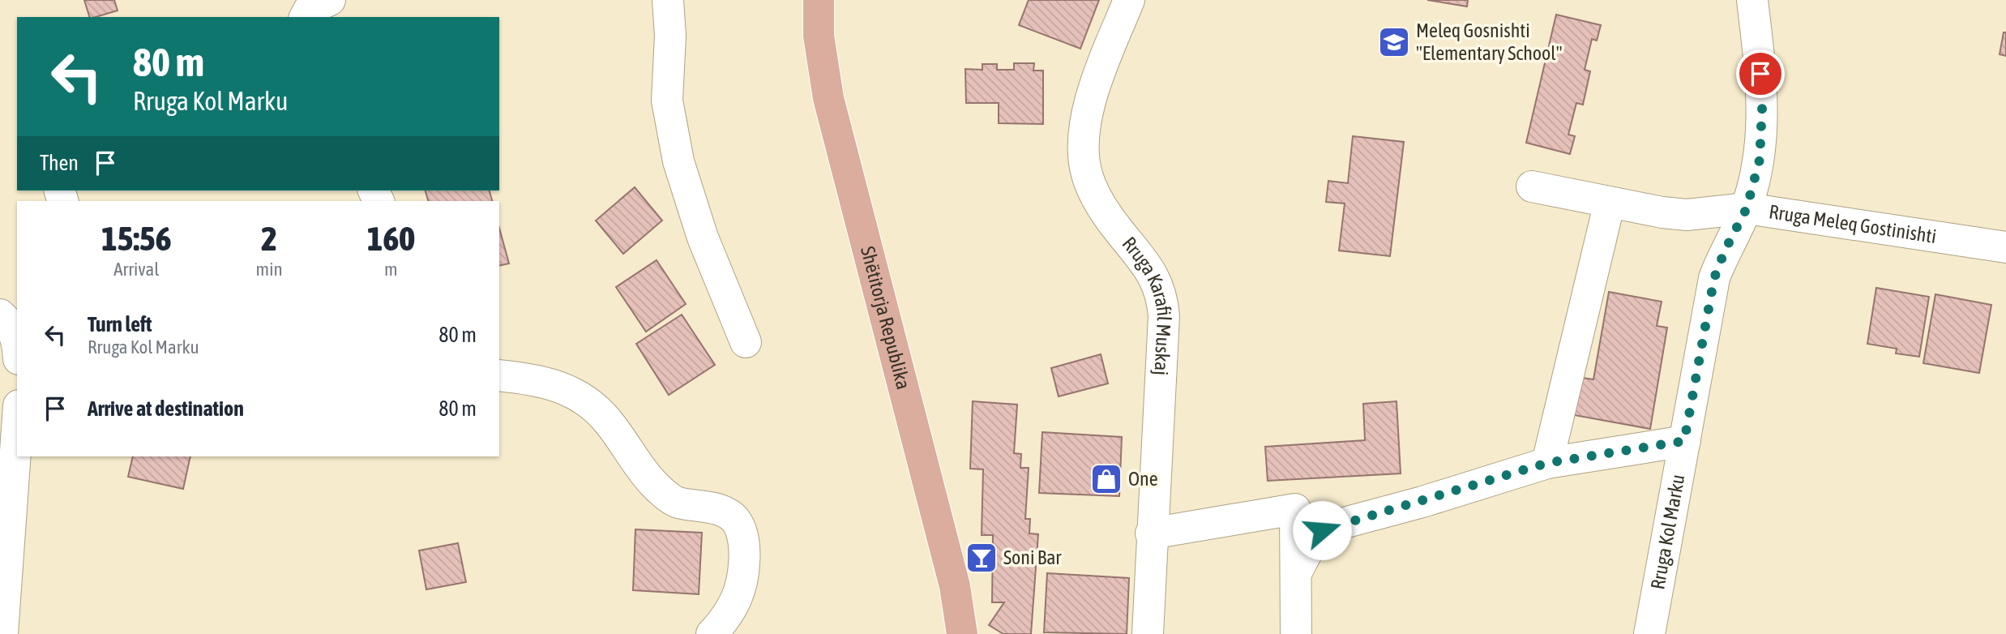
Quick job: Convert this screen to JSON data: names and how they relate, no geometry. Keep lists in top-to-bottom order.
{
  "streets": {
    "main road": ["Shëtitorja Republika"],
    "street": ["Rruga Meleq Gostinishti", "Rruga Karafil Muskaj", "Rruga Kol Marku"]
  },
  "crossings": [
    ["Rruga Meleq Gostinishti", "Rruga Kol Marku"]
  ],
  "places": {
    "school or university": ["Meleq Gosnishti \"Elementary School\""],
    "shop": ["One"],
    "bar": ["Soni Bar"]
  },
  "page": {
    "turn": ["80 m", "Rruga Kol Marku"],
    "then": "Then",
    "eta": [
      "15:56",
      "Arrival",
      "2",
      "min",
      "160",
      "m"
    ],
    "list": [
      {
        "name": "Turn left",
        "note": "Rruga Kol Marku",
        "value": "80 m"
      },
      {
        "name": "Arrive at destination",
        "value": "80 m"
      }
    ]
  }
}
